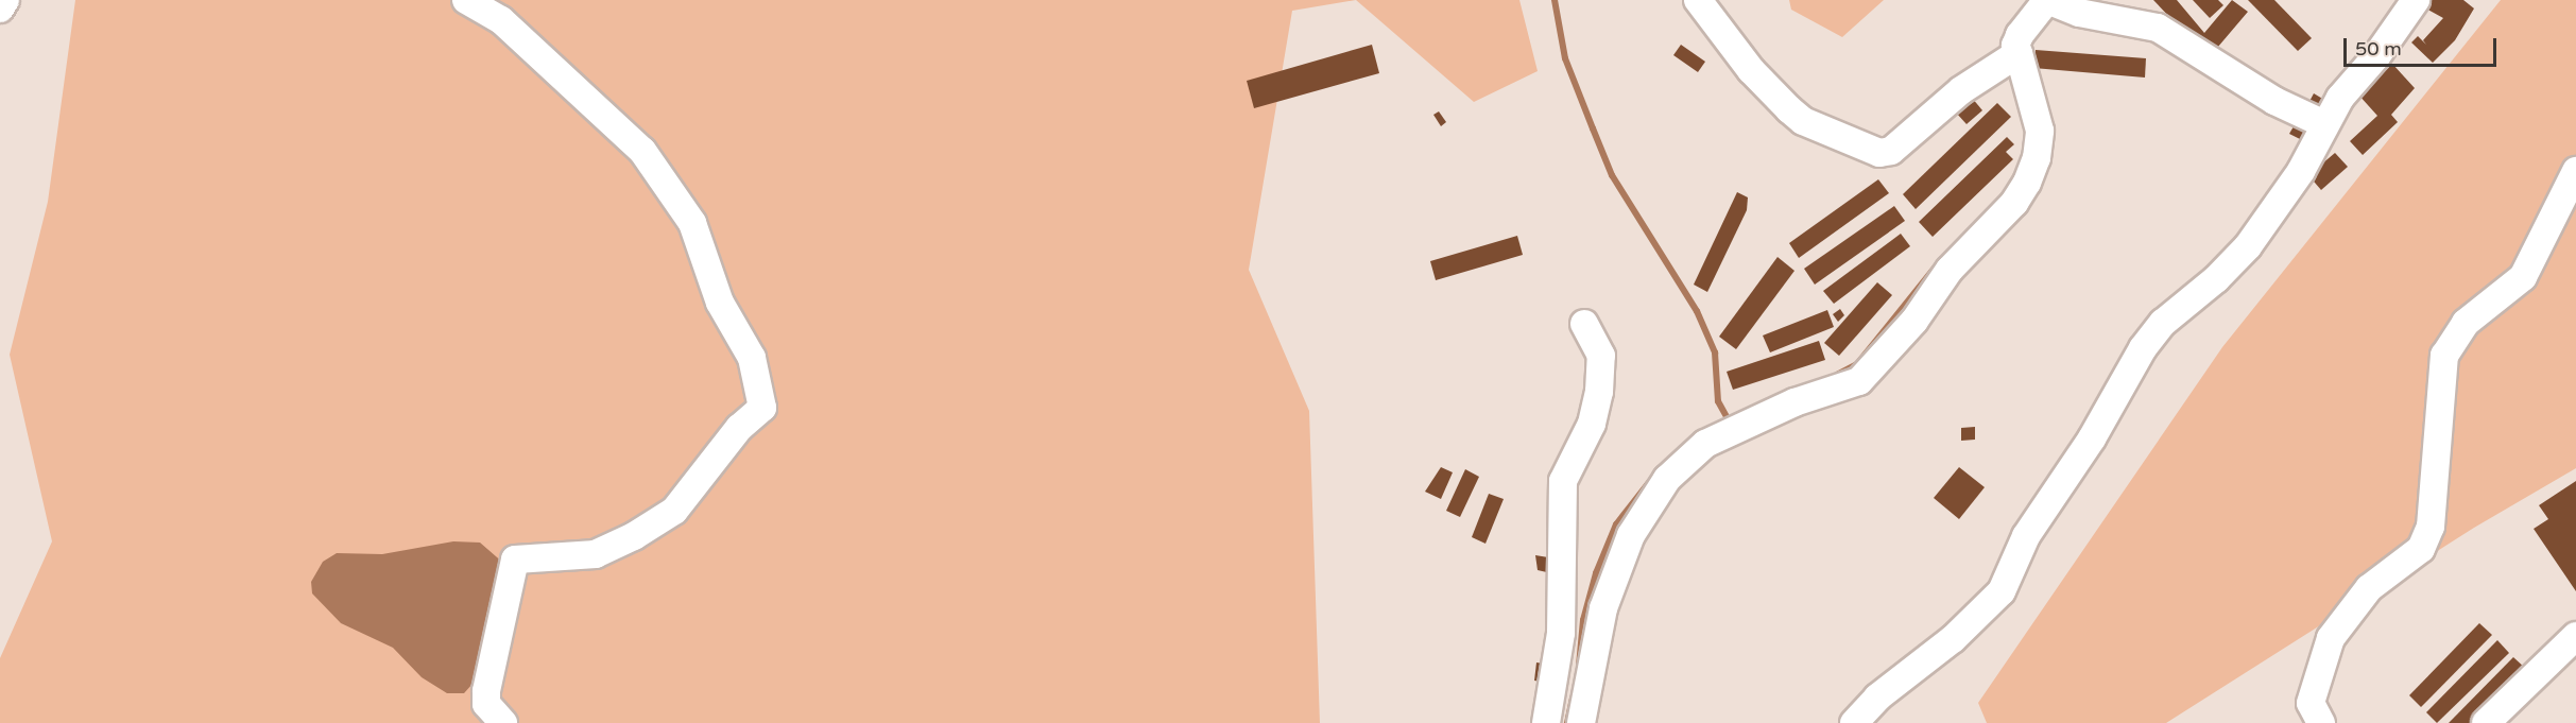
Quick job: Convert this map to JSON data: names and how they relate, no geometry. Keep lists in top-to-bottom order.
{
  "scale_bar": "50 m"
}
